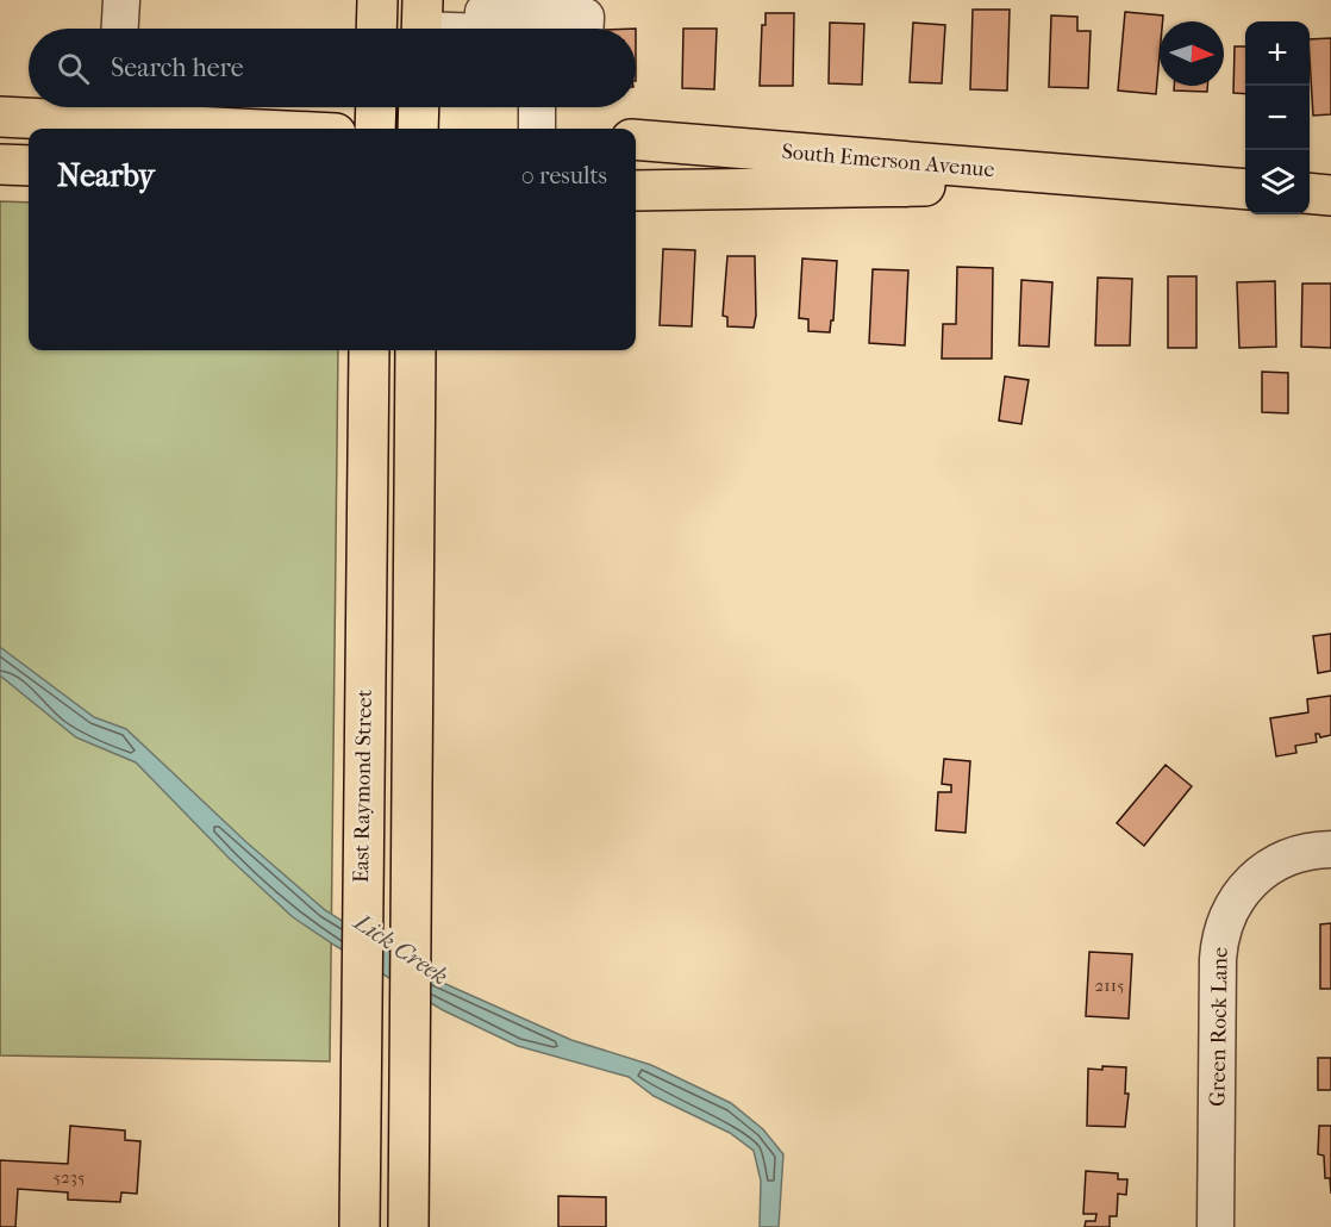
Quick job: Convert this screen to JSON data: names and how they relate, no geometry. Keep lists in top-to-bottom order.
{
  "streets": {
    "main road": ["South Emerson Avenue", "East Raymond Street"],
    "street": ["Green Rock Lane"]
  },
  "water": ["Lick Creek"],
  "house_numbers": ["2115", "5235"],
  "north": "right",
  "page": {
    "map_buttons": ["+", "−"],
    "search": "Search here",
    "heading": ["Nearby", "0 results"]
  }
}
